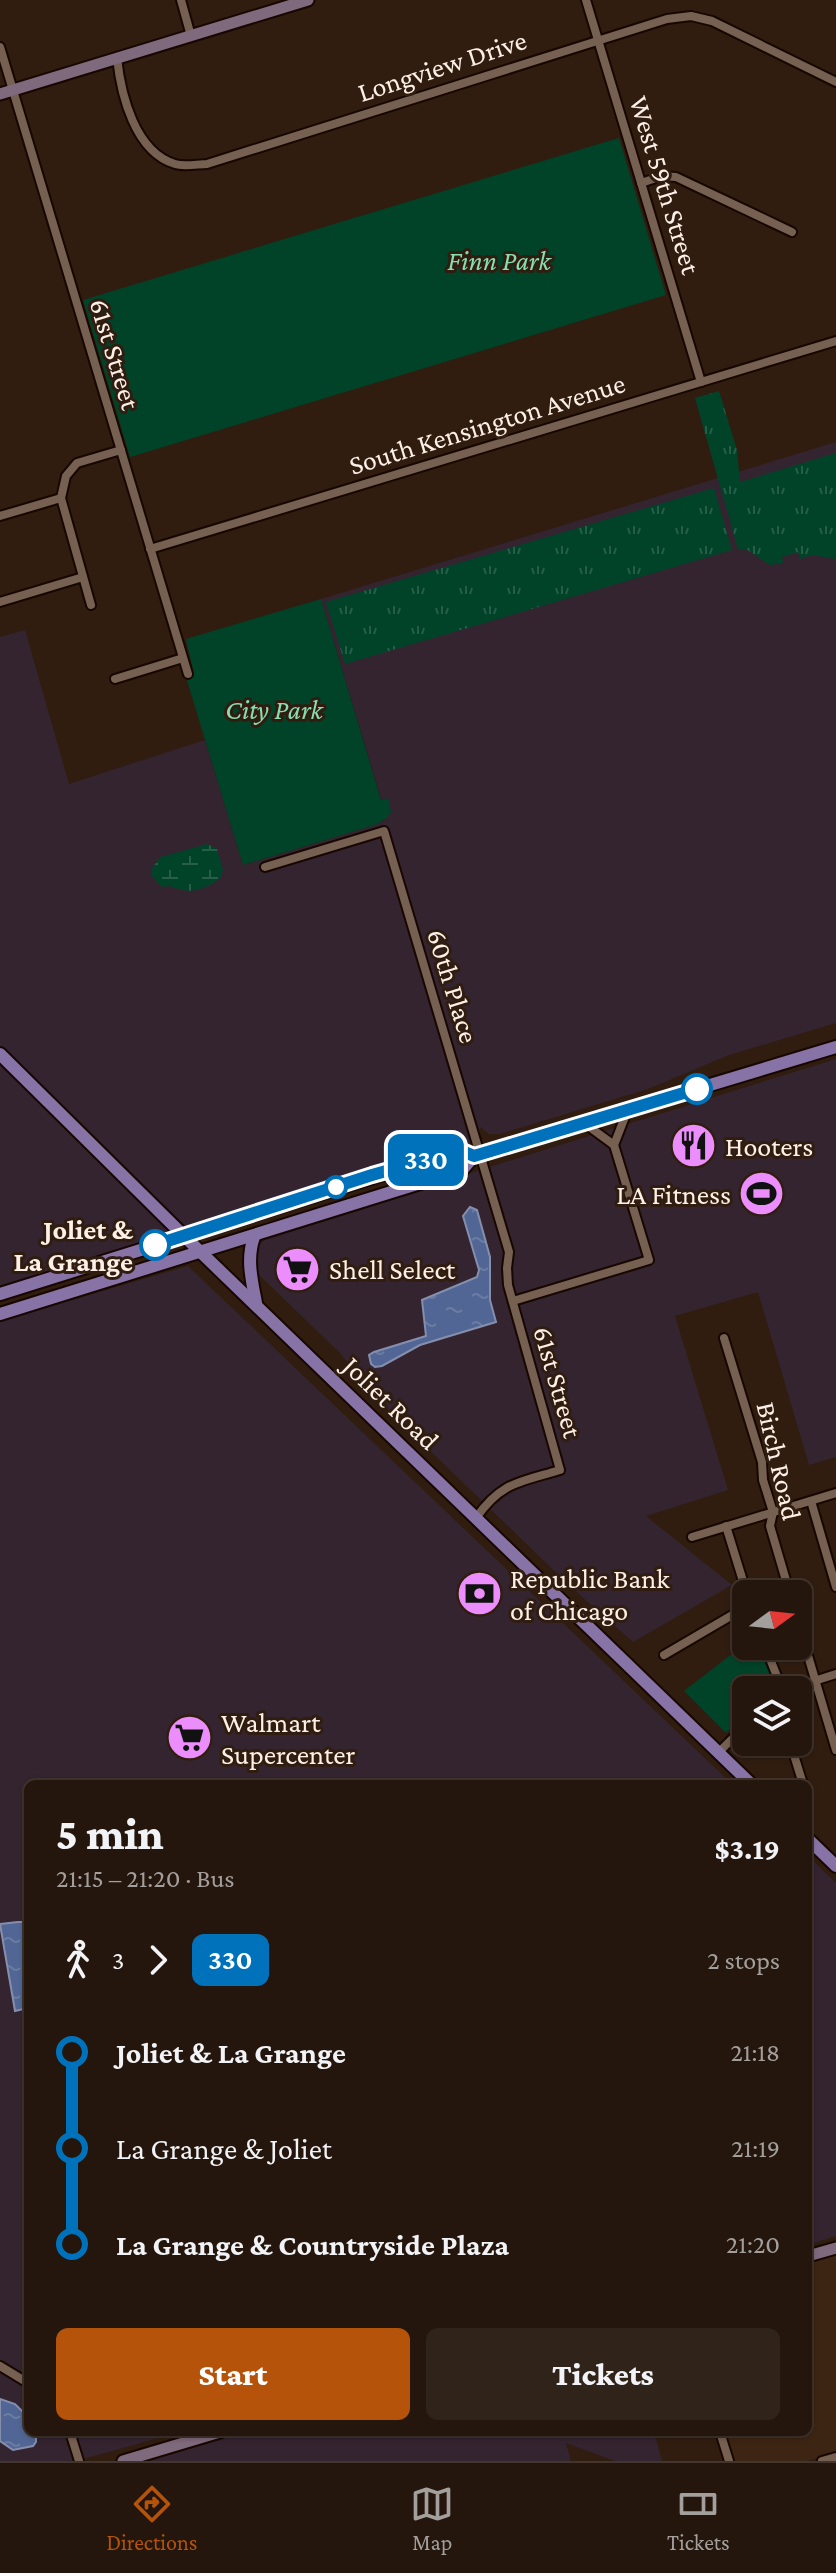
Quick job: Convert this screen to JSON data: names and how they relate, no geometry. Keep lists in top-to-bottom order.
{
  "streets": {
    "main road": ["Joliet Road"],
    "street": [
      "Longview Drive",
      "West 59th Street",
      "61st Street",
      "South Kensington Avenue",
      "60th Place",
      "Birch Road"
    ]
  },
  "crossings": [
    ["Longview Drive", "West 59th Street"],
    ["West 59th Street", "South Kensington Avenue"],
    ["61st Street", "South Kensington Avenue"],
    ["61st Street", "60th Place"],
    ["61st Street", "Joliet Road"]
  ],
  "parks": ["Finn Park", "City Park"],
  "places": {
    "restaurant": ["Hooters"],
    "sports": ["LA Fitness"],
    "other": ["Joliet & La Grange"],
    "supermarket": ["Shell Select", "Walmart Supercenter"],
    "bank": ["Republic Bank of Chicago"]
  },
  "lines": ["bus line 330"],
  "north": "right",
  "page": {
    "on_map": "330",
    "heading": ["5 min", "21:15 – 21:20 · Bus", "$3.19"],
    "legs": ["3", "330", "2 stops"],
    "list": [
      {
        "name": "Joliet & La Grange",
        "value": "21:18"
      },
      {
        "name": "La Grange & Joliet",
        "value": "21:19"
      },
      {
        "name": "La Grange & Countryside Plaza",
        "value": "21:20"
      }
    ],
    "buttons": ["Start", "Tickets"],
    "tabs": ["Directions", "Map", "Tickets"]
  }
}
